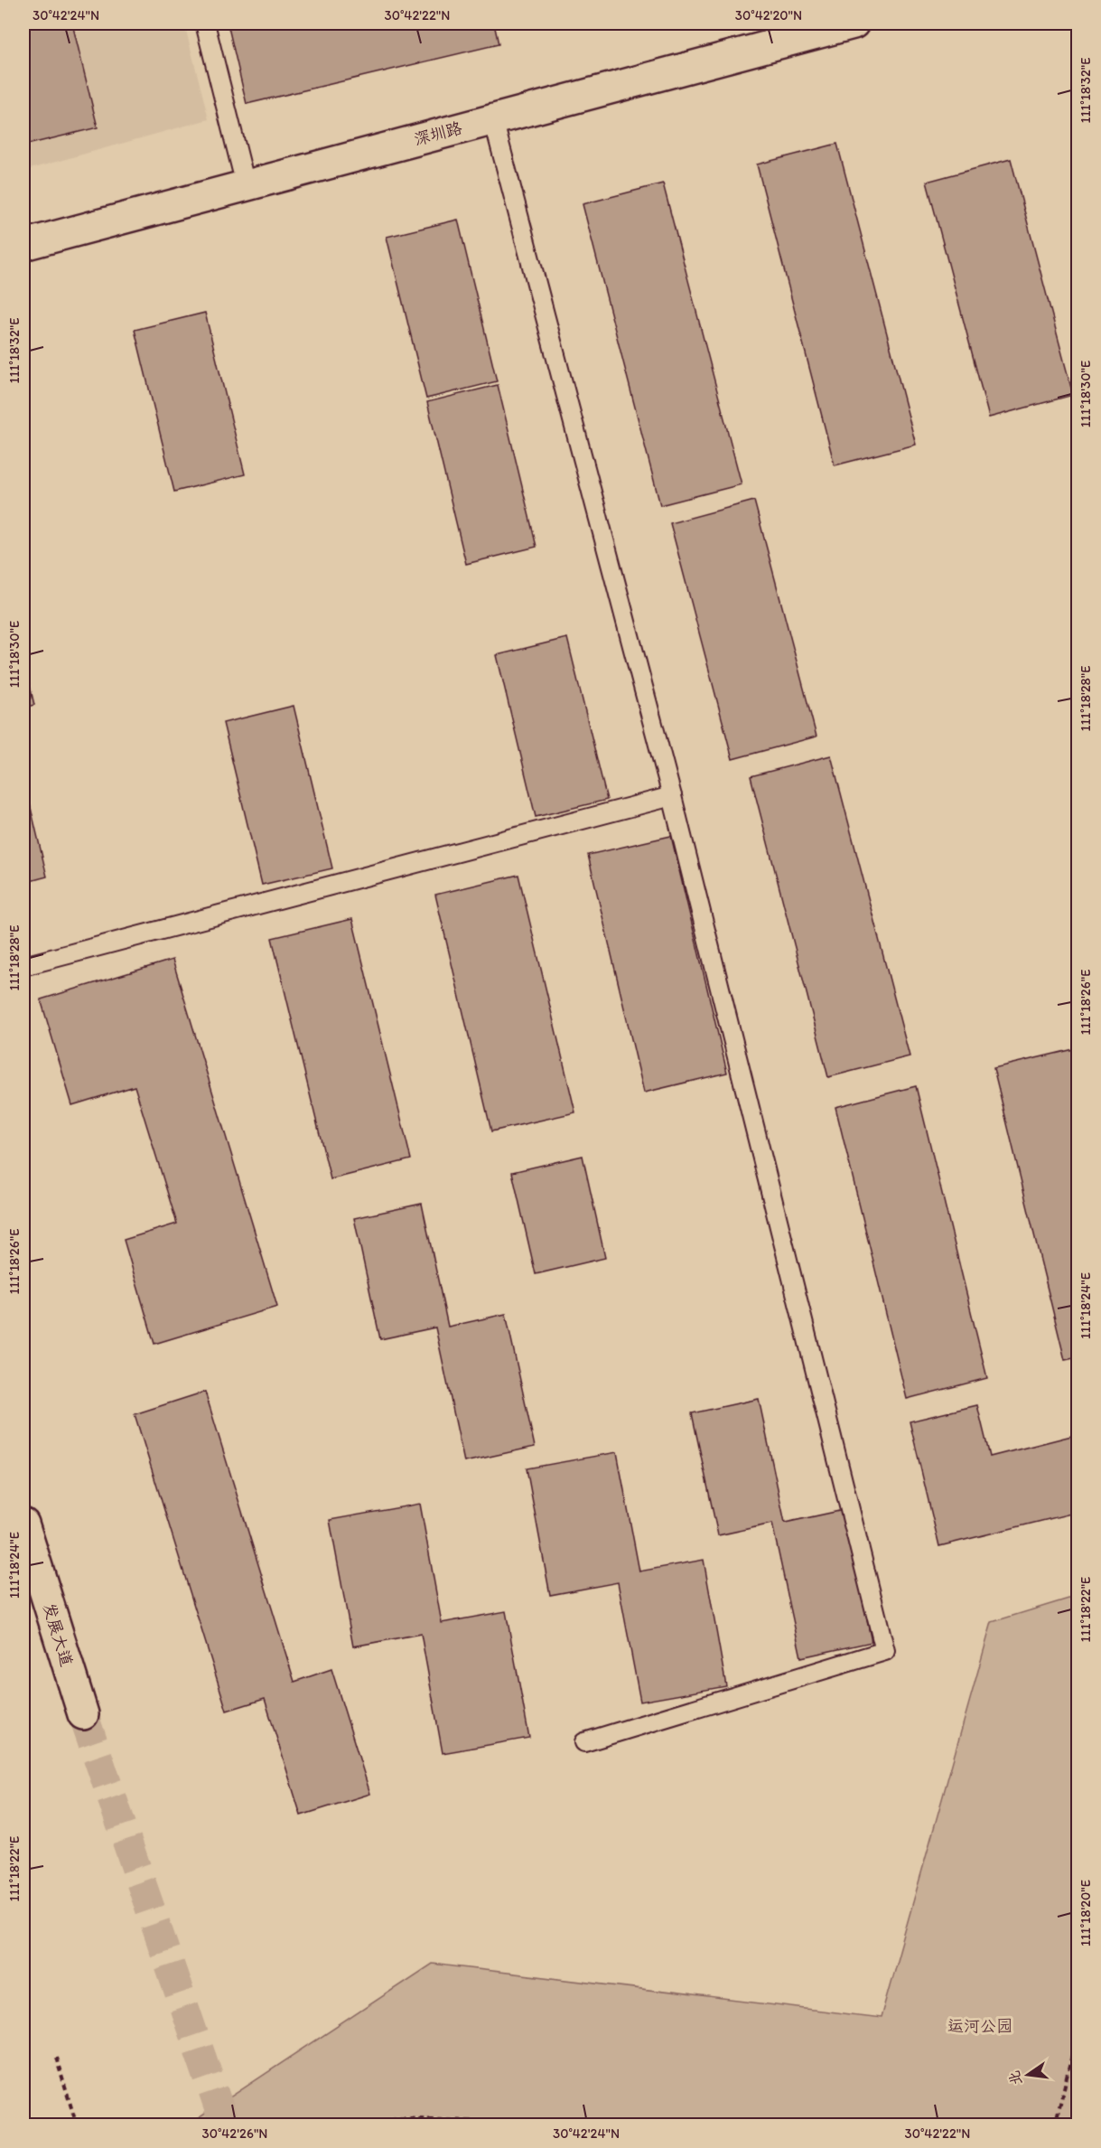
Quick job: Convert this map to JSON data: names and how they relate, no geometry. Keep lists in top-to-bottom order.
{
  "streets": {
    "street": ["深圳路", "发展大道"]
  },
  "parks": ["运河公园"],
  "north": "left",
  "coordinates": [
    "30°42'24\"N",
    "30°42'22\"N",
    "30°42'20\"N",
    "111°18'32\"E",
    "111°18'30\"E",
    "111°18'28\"E",
    "111°18'26\"E",
    "111°18'24\"E",
    "111°18'22\"E",
    "111°18'20\"E",
    "30°42'26\"N"
  ]
}
